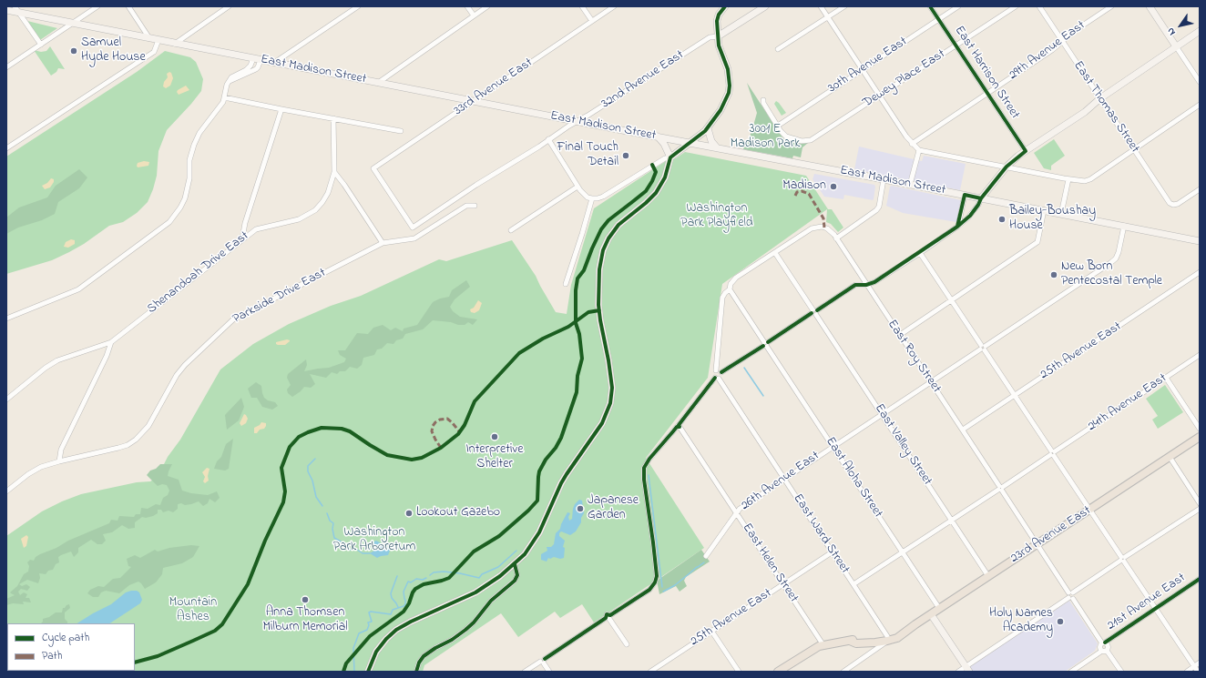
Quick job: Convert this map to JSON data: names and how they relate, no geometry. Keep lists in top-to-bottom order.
{
  "streets": {
    "main road": ["East Madison Street", "32nd Avenue East", "23rd Avenue East"],
    "street": [
      "29th Avenue East",
      "30th Avenue East",
      "East Harrison Street",
      "Dewey Place East",
      "33rd Avenue East",
      "East Thomas Street",
      "Shenandoah Drive East",
      "Parkside Drive East",
      "25th Avenue East",
      "East Roy Street",
      "24th Avenue East",
      "East Valley Street",
      "East Aloha Street",
      "26th Avenue East",
      "East Ward Street",
      "East Helen Street",
      "21st Avenue East"
    ]
  },
  "crossings": [
    ["29th Avenue East", "East Harrison Street"],
    ["29th Avenue East", "East Thomas Street"],
    ["30th Avenue East", "East Harrison Street"],
    ["30th Avenue East", "Dewey Place East"],
    ["East Madison Street", "32nd Avenue East"],
    ["East Madison Street", "33rd Avenue East"],
    ["East Madison Street", "26th Avenue East"],
    ["East Harrison Street", "Dewey Place East"],
    ["32nd Avenue East", "33rd Avenue East"],
    ["25th Avenue East", "East Roy Street"],
    ["25th Avenue East", "East Ward Street"],
    ["25th Avenue East", "East Helen Street"],
    ["East Roy Street", "24th Avenue East"],
    ["East Roy Street", "East Valley Street"],
    ["East Roy Street", "26th Avenue East"],
    ["East Roy Street", "23rd Avenue East"],
    ["24th Avenue East", "East Valley Street"],
    ["24th Avenue East", "East Aloha Street"],
    ["24th Avenue East", "East Ward Street"],
    ["East Valley Street", "26th Avenue East"],
    ["East Valley Street", "23rd Avenue East"],
    ["East Aloha Street", "26th Avenue East"],
    ["East Aloha Street", "23rd Avenue East"],
    ["26th Avenue East", "East Ward Street"],
    ["26th Avenue East", "East Helen Street"],
    ["East Ward Street", "23rd Avenue East"]
  ],
  "parks": [
    "3001 E Madison Park",
    "Washington Park Playfield",
    "Washington Park Arboretum",
    "Mountain Ashes"
  ],
  "places": [
    "Samuel Hyde House",
    "Final Touch Detail",
    "Madison",
    "Bailey-Boushay House",
    "New Born Pentecostal Temple",
    "Interpretive Shelter",
    "Japanese Garden",
    "Lookout Gazebo",
    "Anna Thomsen Milburn Memorial",
    "Holy Names Academy"
  ],
  "legend": ["Cycle path", "Path"],
  "north": "bottom left"
}
